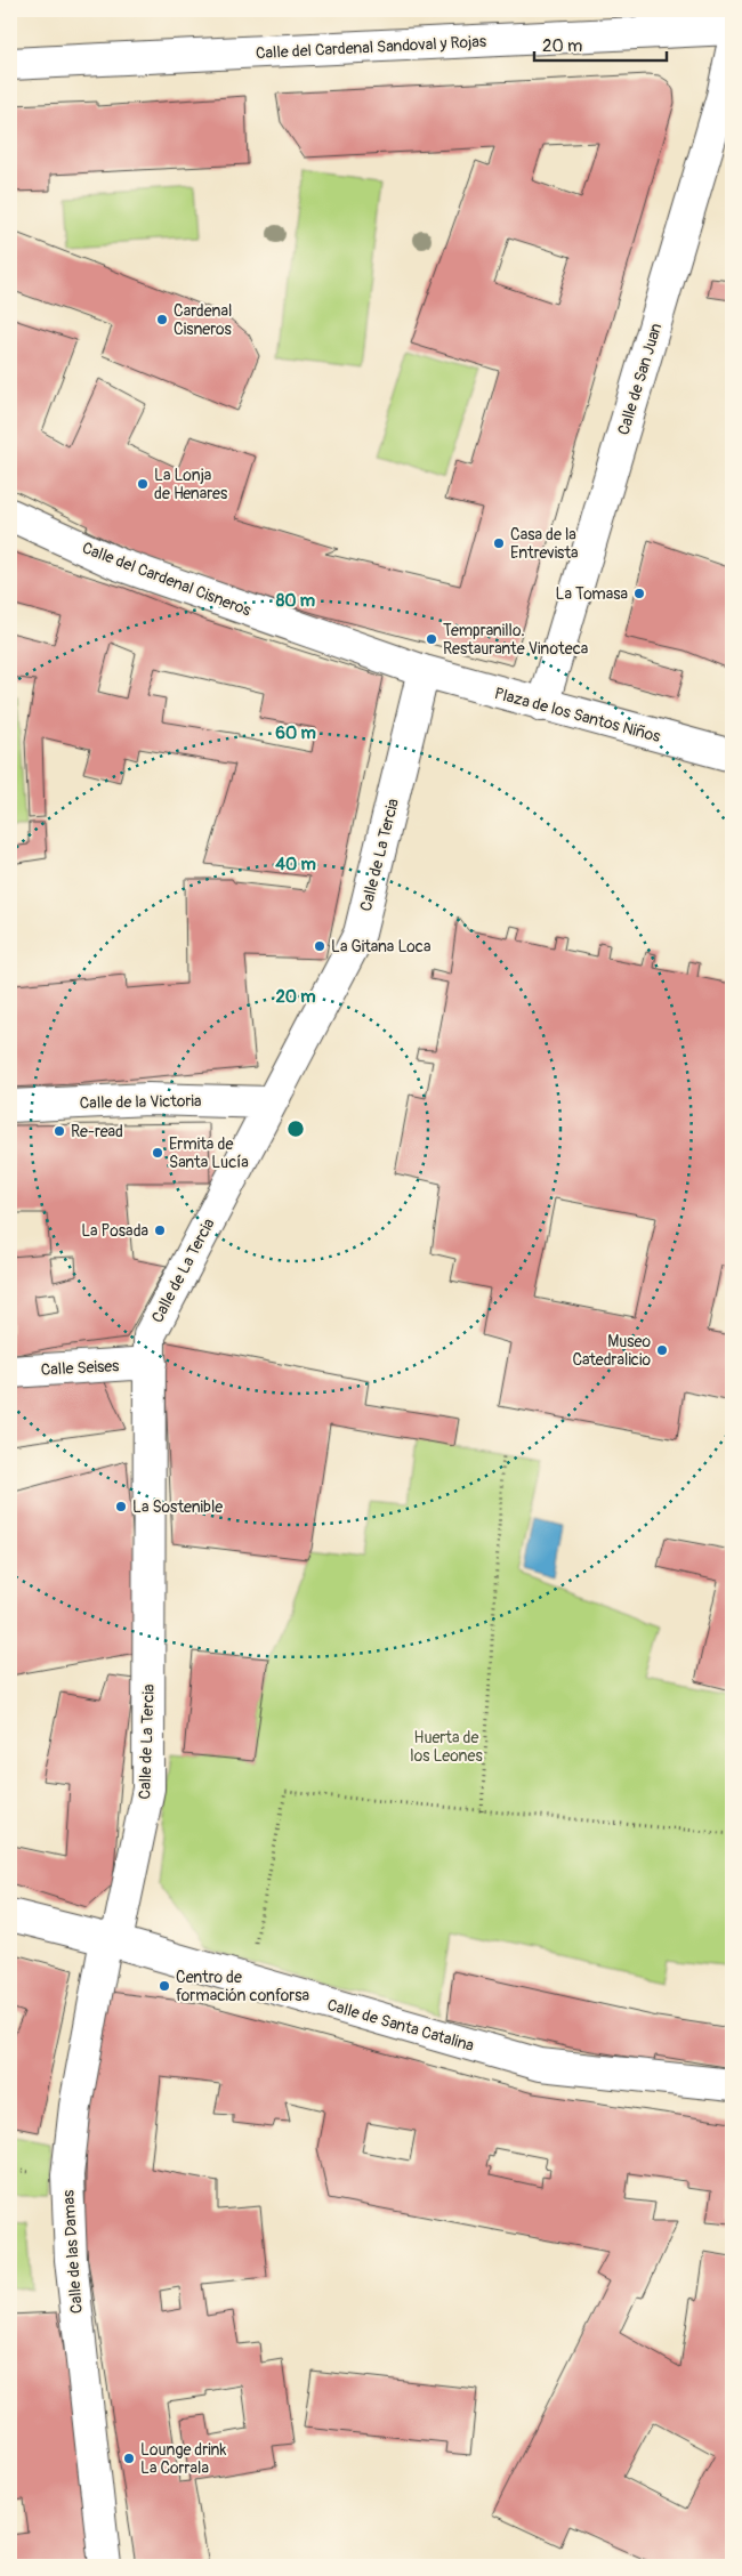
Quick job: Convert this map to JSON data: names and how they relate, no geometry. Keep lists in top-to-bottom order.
{
  "streets": {
    "street": [
      "Calle del Cardenal Sandoval y Rojas",
      "Calle de San Juan",
      "Calle del Cardenal Cisneros",
      "Plaza de los Santos Niños",
      "Calle de La Tercia",
      "Calle de la Victoria",
      "Calle Seises",
      "Calle de Santa Catalina",
      "Calle de las Damas"
    ]
  },
  "crossings": [
    ["Calle de San Juan", "Plaza de los Santos Niños"],
    ["Calle del Cardenal Cisneros", "Plaza de los Santos Niños"],
    ["Calle del Cardenal Cisneros", "Calle de La Tercia"],
    ["Plaza de los Santos Niños", "Calle de La Tercia"],
    ["Calle de La Tercia", "Calle de la Victoria"],
    ["Calle de La Tercia", "Calle Seises"],
    ["Calle de La Tercia", "Calle de Santa Catalina"],
    ["Calle de La Tercia", "Calle de las Damas"],
    ["Calle de Santa Catalina", "Calle de las Damas"]
  ],
  "parks": ["Huerta de los Leones"],
  "places": [
    "Cardenal Cisneros",
    "La Lonja de Henares",
    "Casa de la Entrevista",
    "La Tomasa",
    "Tempranillo. Restaurante Vinoteca",
    "La Gitana Loca",
    "Re-read",
    "Ermita de Santa Lucía",
    "La Posada",
    "Museo Catedralicio",
    "La Sostenible",
    "Centro de formación conforsa",
    "Lounge drink La Corrala"
  ],
  "scale_bar": "20 m",
  "rings": [
    "80 m",
    "60 m",
    "40 m",
    "20 m"
  ]
}
